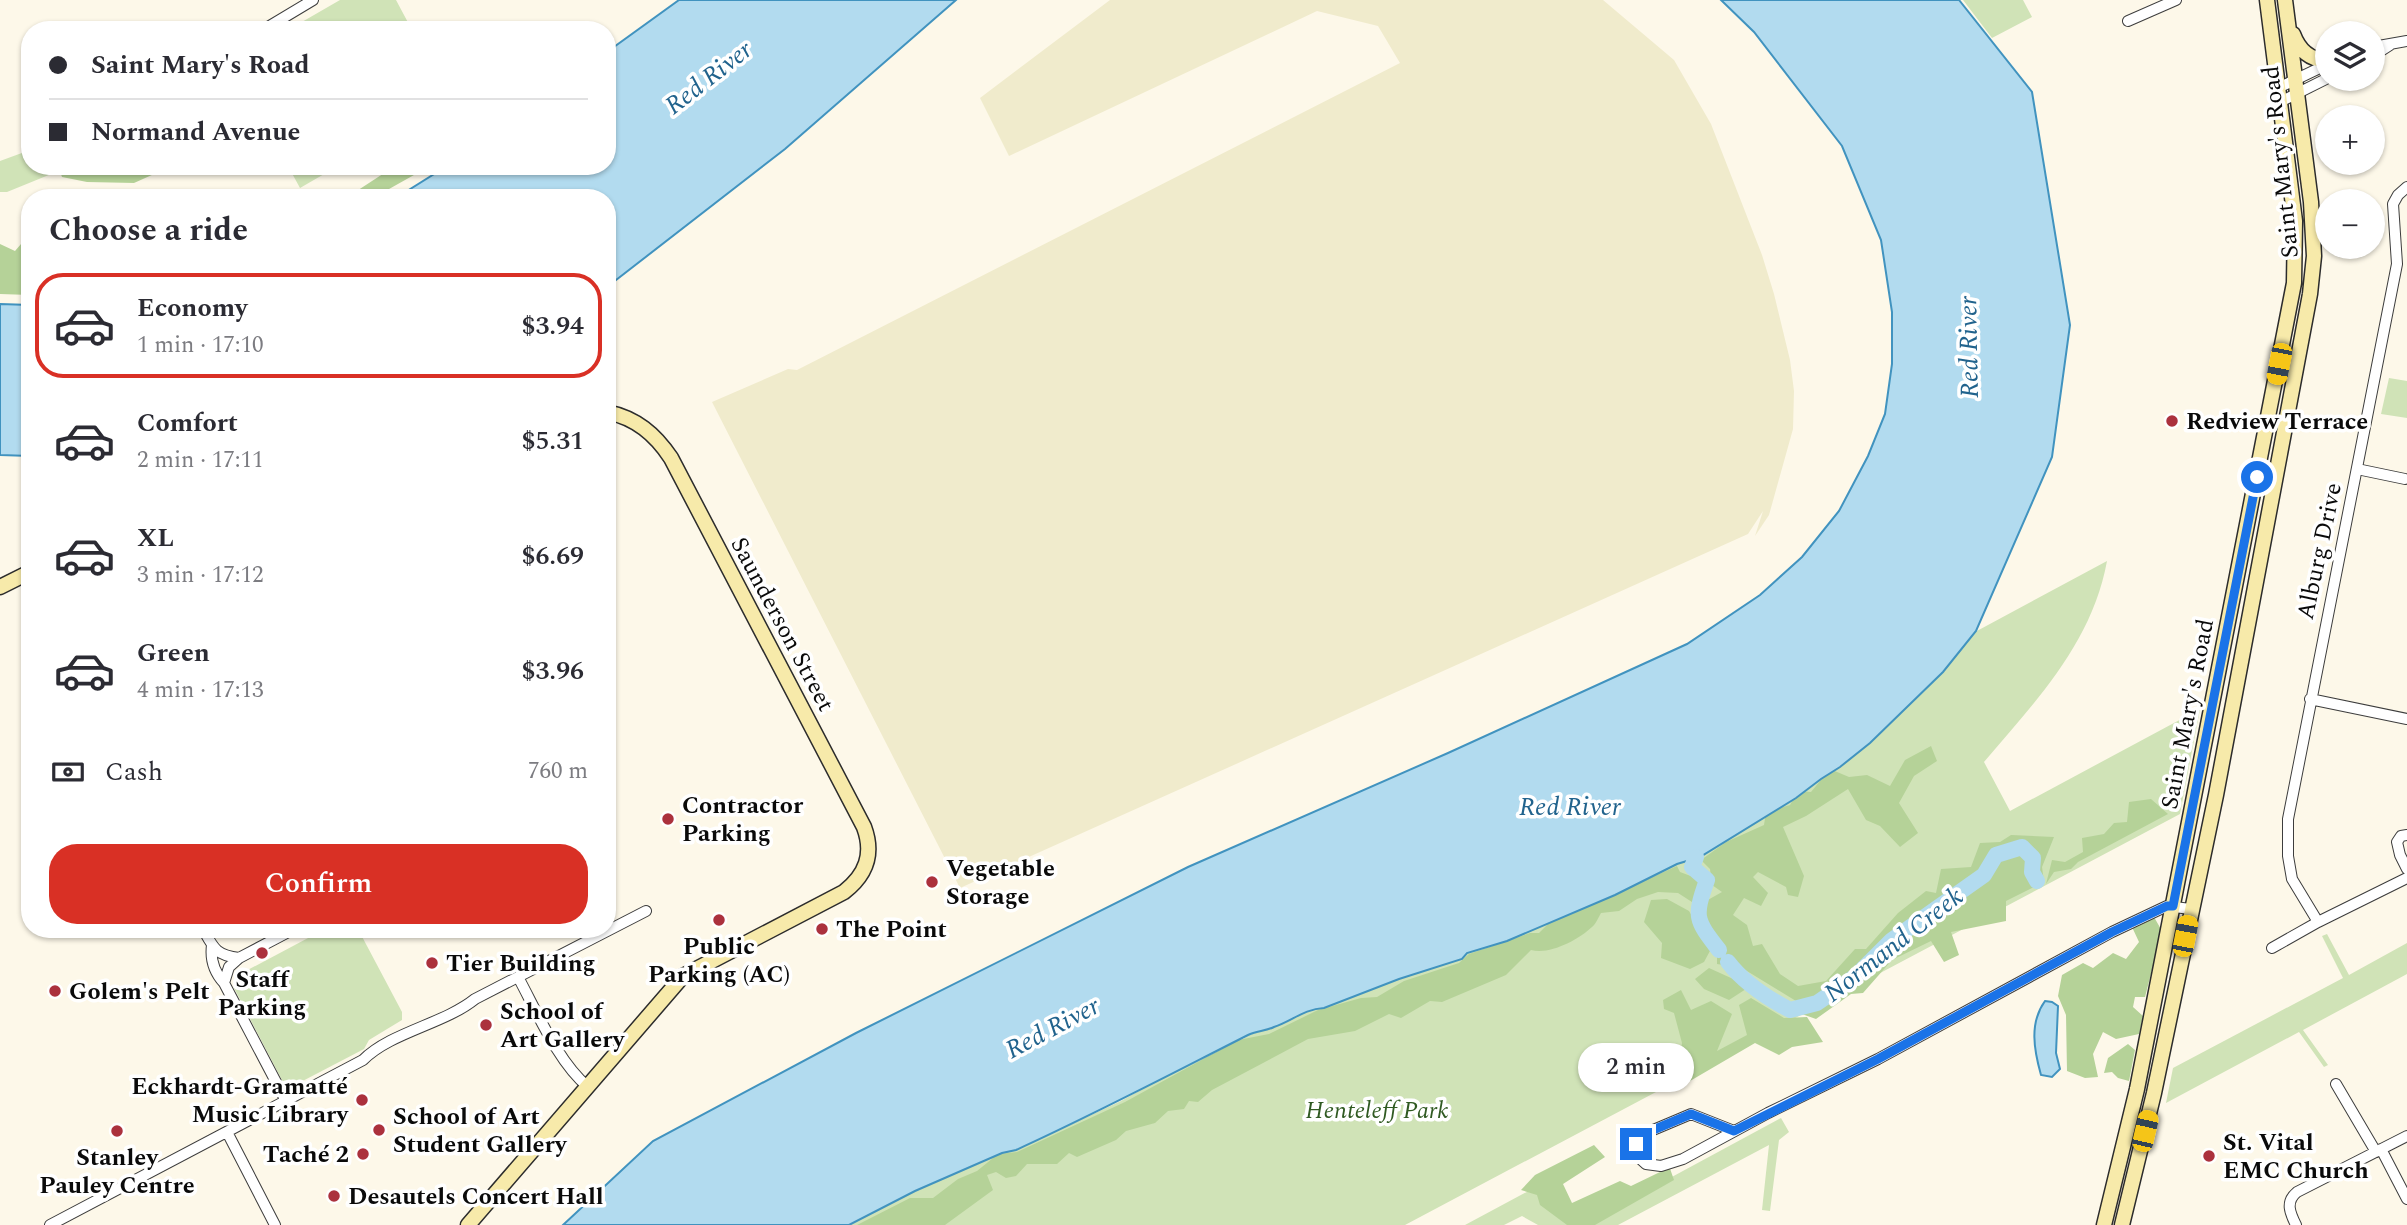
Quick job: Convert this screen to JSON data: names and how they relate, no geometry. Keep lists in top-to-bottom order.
{
  "streets": {
    "main road": ["Saint Mary's Road", "Saunderson Street"],
    "street": ["Alburg Drive"]
  },
  "water": ["Red River", "Normand Creek"],
  "parks": ["Henteleff Park"],
  "places": [
    "Redview Terrace",
    "Contractor Parking",
    "Vegetable Storage",
    "Public Parking (AC)",
    "The Point",
    "Staff Parking",
    "Tier Building",
    "Golem's Pelt",
    "School of Art Gallery",
    "Eckhardt-Gramatté Music Library",
    "School of Art Student Gallery",
    "Stanley Pauley Centre",
    "Taché 2",
    "St. Vital EMC Church",
    "Desautels Concert Hall"
  ],
  "page": {
    "map_buttons": ["+", "−"],
    "banner": ["Saint Mary's Road", "Normand Avenue"],
    "heading": "Choose a ride",
    "list": [
      {
        "name": "Economy",
        "note": "1 min · 17:10",
        "value": "$3.94"
      },
      {
        "name": "Comfort",
        "note": "2 min · 17:11",
        "value": "$5.31"
      },
      {
        "name": "XL",
        "note": "3 min · 17:12",
        "value": "$6.69"
      },
      {
        "name": "Green",
        "note": "4 min · 17:13",
        "value": "$3.96"
      }
    ],
    "pay": ["Cash", "760 m"],
    "buttons": "Confirm",
    "bubble": "2 min"
  }
}
